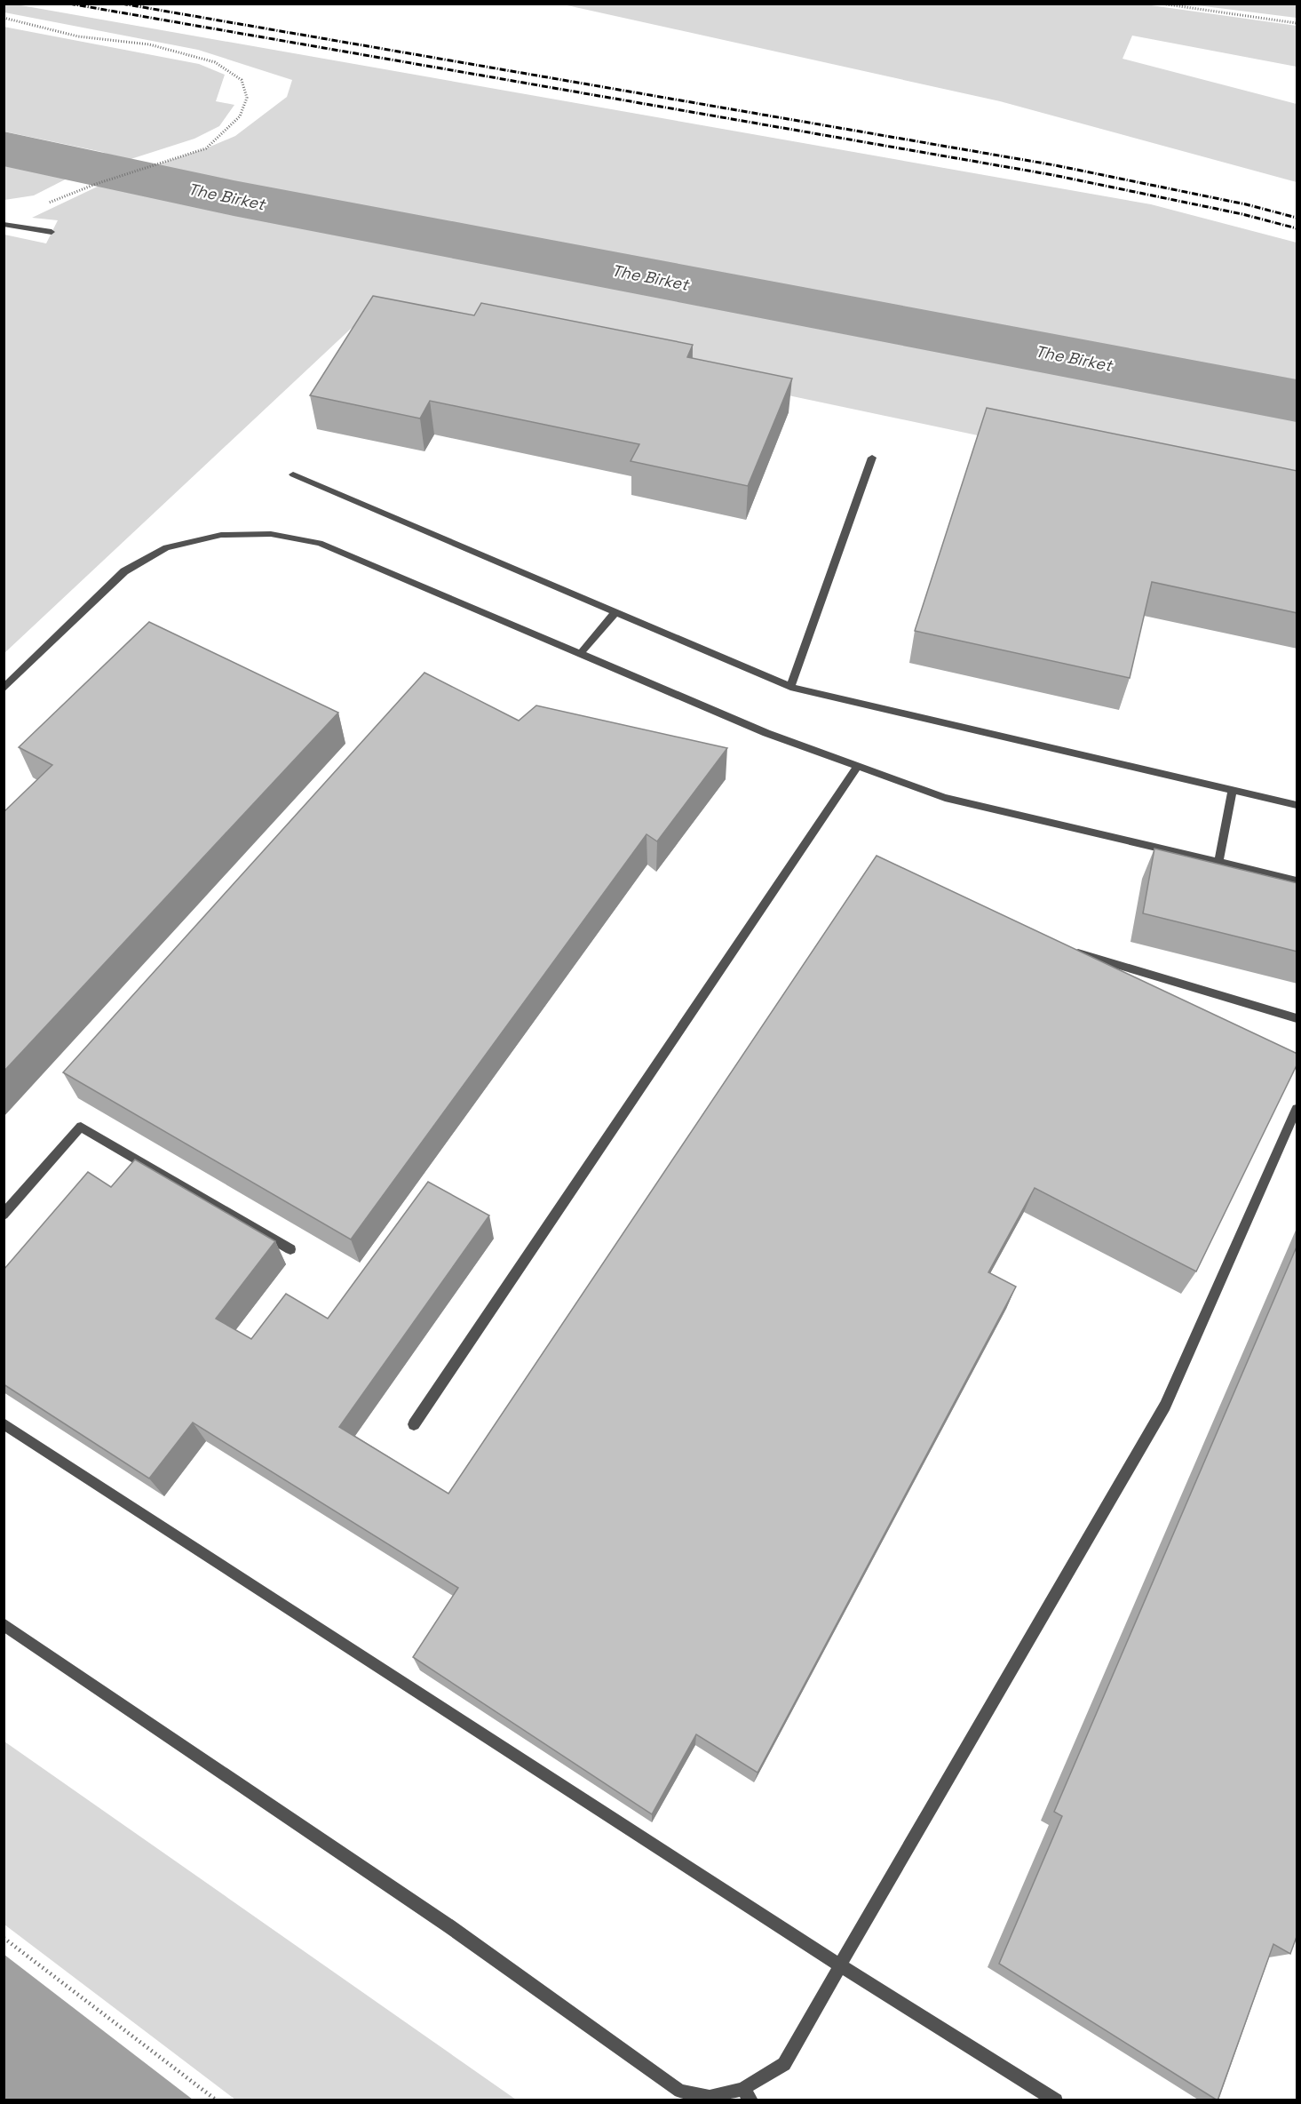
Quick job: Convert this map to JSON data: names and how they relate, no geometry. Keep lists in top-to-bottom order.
{
  "water": ["The Birket"]
}
